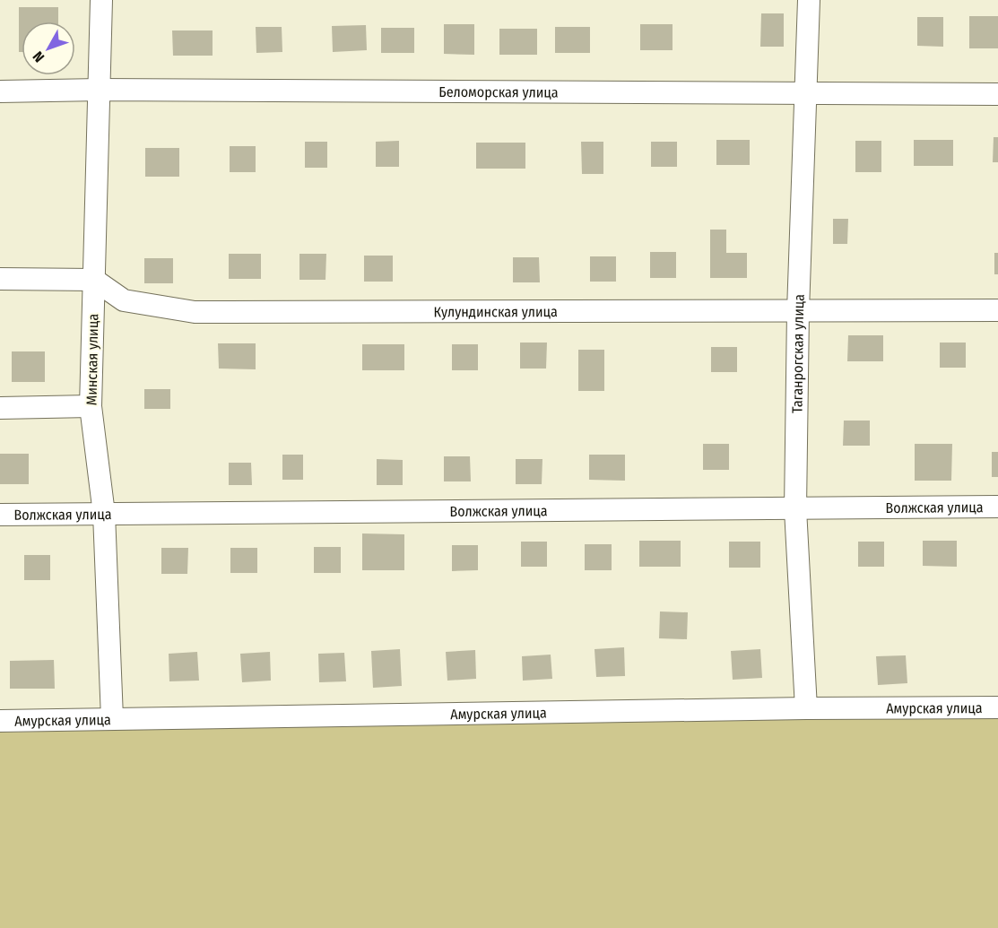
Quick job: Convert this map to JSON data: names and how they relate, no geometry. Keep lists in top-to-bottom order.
{
  "streets": {
    "street": [
      "Беломорская улица",
      "Кулундинская улица",
      "Таганрогская улица",
      "Минская улица",
      "Волжская улица",
      "Амурская улица"
    ]
  },
  "crossings": [
    ["Беломорская улица", "Таганрогская улица"],
    ["Беломорская улица", "Минская улица"],
    ["Кулундинская улица", "Таганрогская улица"],
    ["Кулундинская улица", "Минская улица"],
    ["Таганрогская улица", "Волжская улица"],
    ["Таганрогская улица", "Амурская улица"],
    ["Минская улица", "Волжская улица"],
    ["Минская улица", "Амурская улица"]
  ],
  "north": "bottom left"
}
